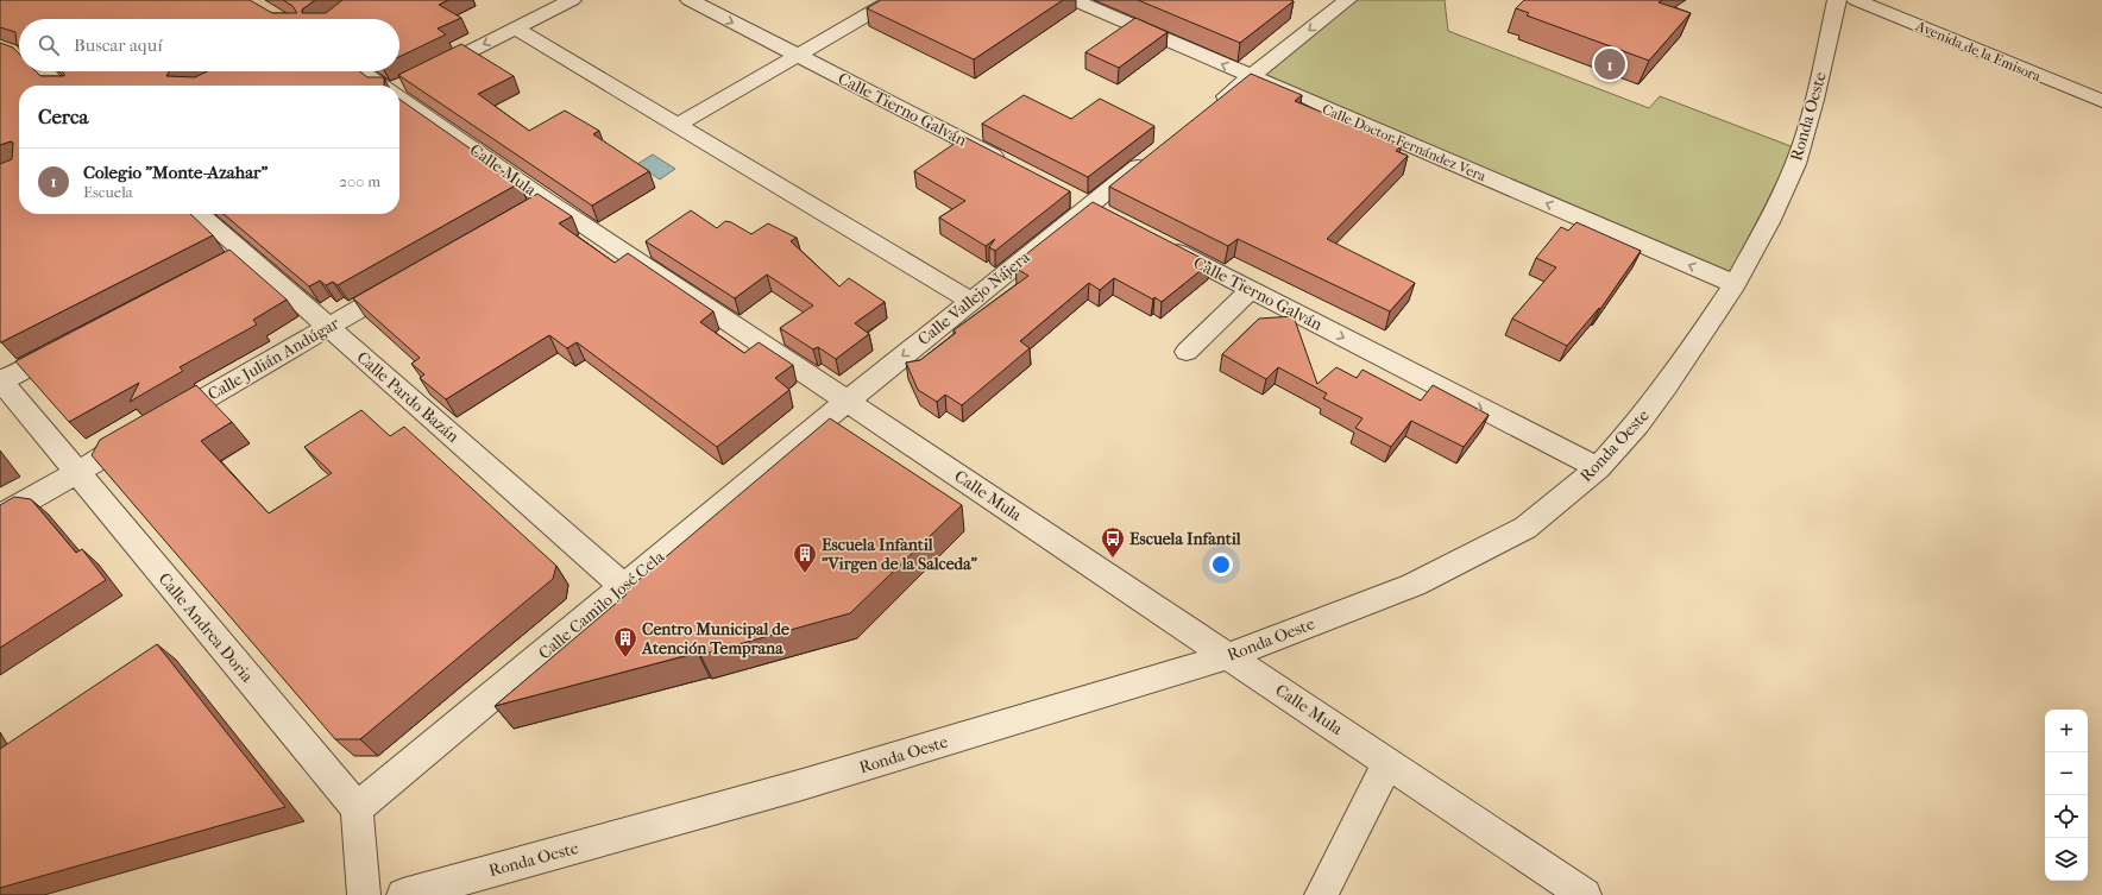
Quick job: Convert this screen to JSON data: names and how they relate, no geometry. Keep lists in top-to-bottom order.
{
  "streets": {
    "street": [
      "Avenida de la Emisora",
      "Calle Tierno Galván",
      "Ronda Oeste",
      "Calle Doctor Fernández Vera",
      "Calle Mula",
      "Calle Vallejo Nájera",
      "Calle Julián Andúgar",
      "Calle Pardo Bazán",
      "Calle Camilo José Cela",
      "Calle Andrea Doria"
    ]
  },
  "crossings": [
    ["Calle Tierno Galván", "Ronda Oeste"],
    ["Ronda Oeste", "Calle Doctor Fernández Vera"],
    ["Ronda Oeste", "Calle Mula"],
    ["Calle Mula", "Calle Vallejo Nájera"],
    ["Calle Mula", "Calle Camilo José Cela"],
    ["Calle Vallejo Nájera", "Calle Camilo José Cela"],
    ["Calle Julián Andúgar", "Calle Pardo Bazán"],
    ["Calle Julián Andúgar", "Calle Andrea Doria"],
    ["Calle Pardo Bazán", "Calle Camilo José Cela"],
    ["Calle Camilo José Cela", "Calle Andrea Doria"]
  ],
  "one_way": ["Calle Tierno Galván", "Calle Doctor Fernández Vera", "Calle Vallejo Nájera"],
  "places": {
    "bus stop": ["Escuela Infantil"],
    "building": ["Escuela Infantil \"Virgen de la Salceda\"", "Centro Municipal de Atención Temprana"]
  },
  "page": {
    "search": "Buscar aquí",
    "pins": "1",
    "heading": "Cerca",
    "list": [
      {
        "mark": "1",
        "name": "Colegio \"Monte-Azahar\"",
        "note": "Escuela",
        "value": "200 m"
      }
    ],
    "map_buttons": ["+", "−"]
  }
}
